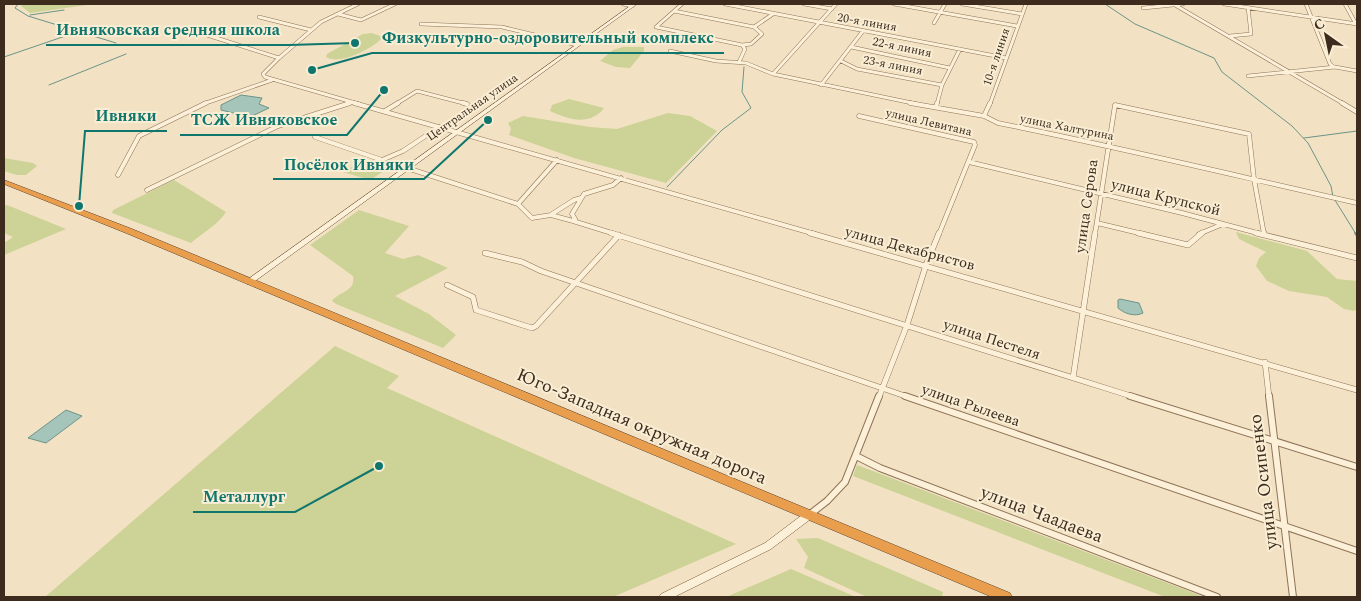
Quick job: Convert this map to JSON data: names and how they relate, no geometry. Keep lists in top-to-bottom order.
{
  "streets": {
    "highway": ["Юго-Западная окружная дорога"],
    "street": [
      "20-я линия",
      "22-я линия",
      "10-я линия",
      "23-я линия",
      "Центральная улица",
      "улица Левитана",
      "улица Халтурина",
      "улица Крупской",
      "улица Серова",
      "улица Декабристов",
      "улица Пестеля",
      "улица Рылеева",
      "улица Осипенко",
      "улица Чаадаева"
    ]
  },
  "crossings": [
    ["20-я линия", "10-я линия"],
    ["10-я линия", "улица Халтурина"],
    ["Центральная улица", "улица Декабристов"],
    ["Центральная улица", "Юго-Западная окружная дорога"],
    ["улица Левитана", "улица Крупской"],
    ["улица Халтурина", "улица Серова"],
    ["улица Крупской", "улица Серова"],
    ["улица Серова", "улица Декабристов"],
    ["улица Серова", "улица Пестеля"],
    ["улица Декабристов", "улица Осипенко"],
    ["улица Пестеля", "улица Осипенко"],
    ["улица Рылеева", "улица Осипенко"]
  ],
  "places": [
    "Ивняковская средняя школа",
    "Физкультурно-оздоровительный комплекс",
    "ТСЖ Ивняковское",
    "Посёлок Ивняки",
    "Ивняки",
    "Металлург"
  ],
  "north": "top left"
}
